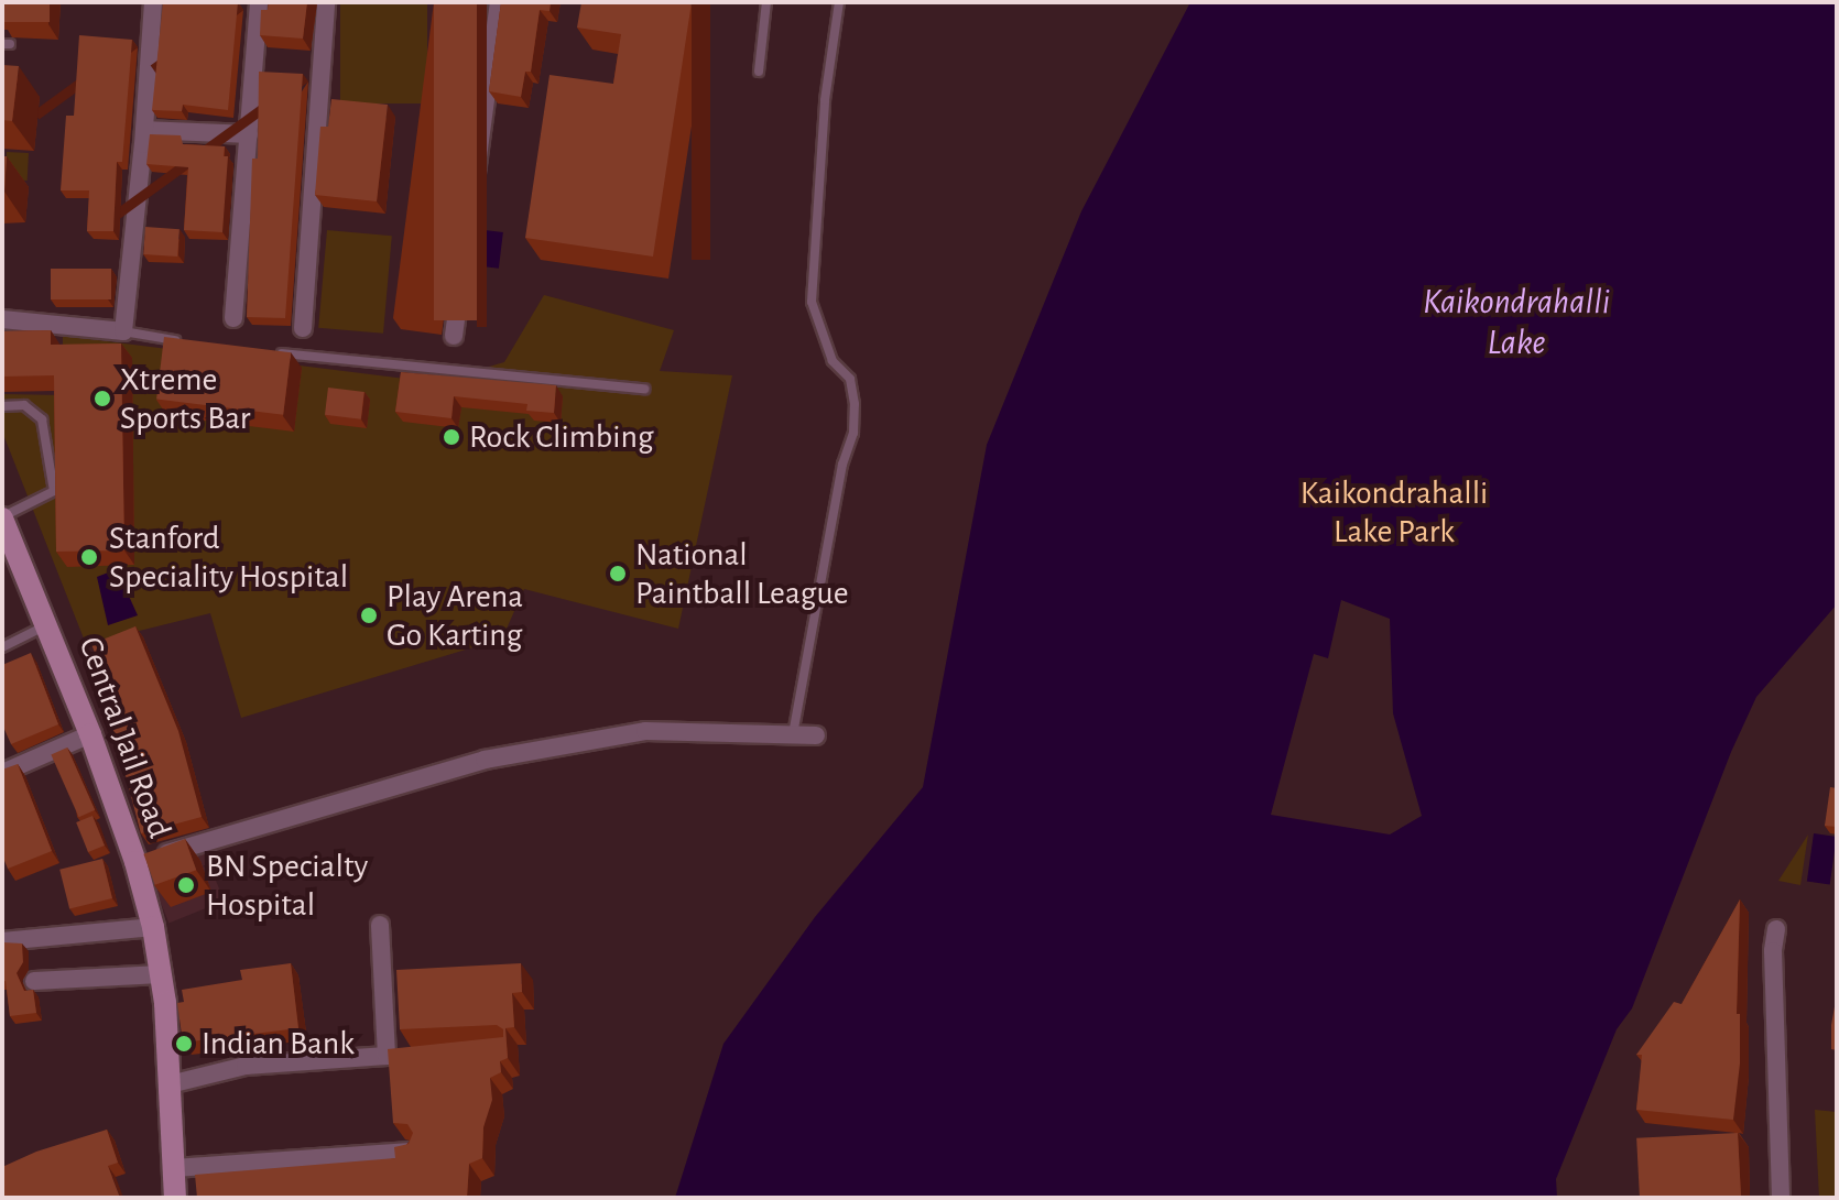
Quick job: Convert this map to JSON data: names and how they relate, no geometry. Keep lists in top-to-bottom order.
{
  "streets": {
    "main road": ["Central Jail Road"]
  },
  "water": ["Kaikondrahalli Lake"],
  "parks": ["Kaikondrahalli Lake Park"],
  "places": [
    "Xtreme Sports Bar",
    "Rock Climbing",
    "Stanford Speciality Hospital",
    "National Paintball League",
    "Play Arena Go Karting",
    "BN Specialty Hospital",
    "Indian Bank"
  ]
}
